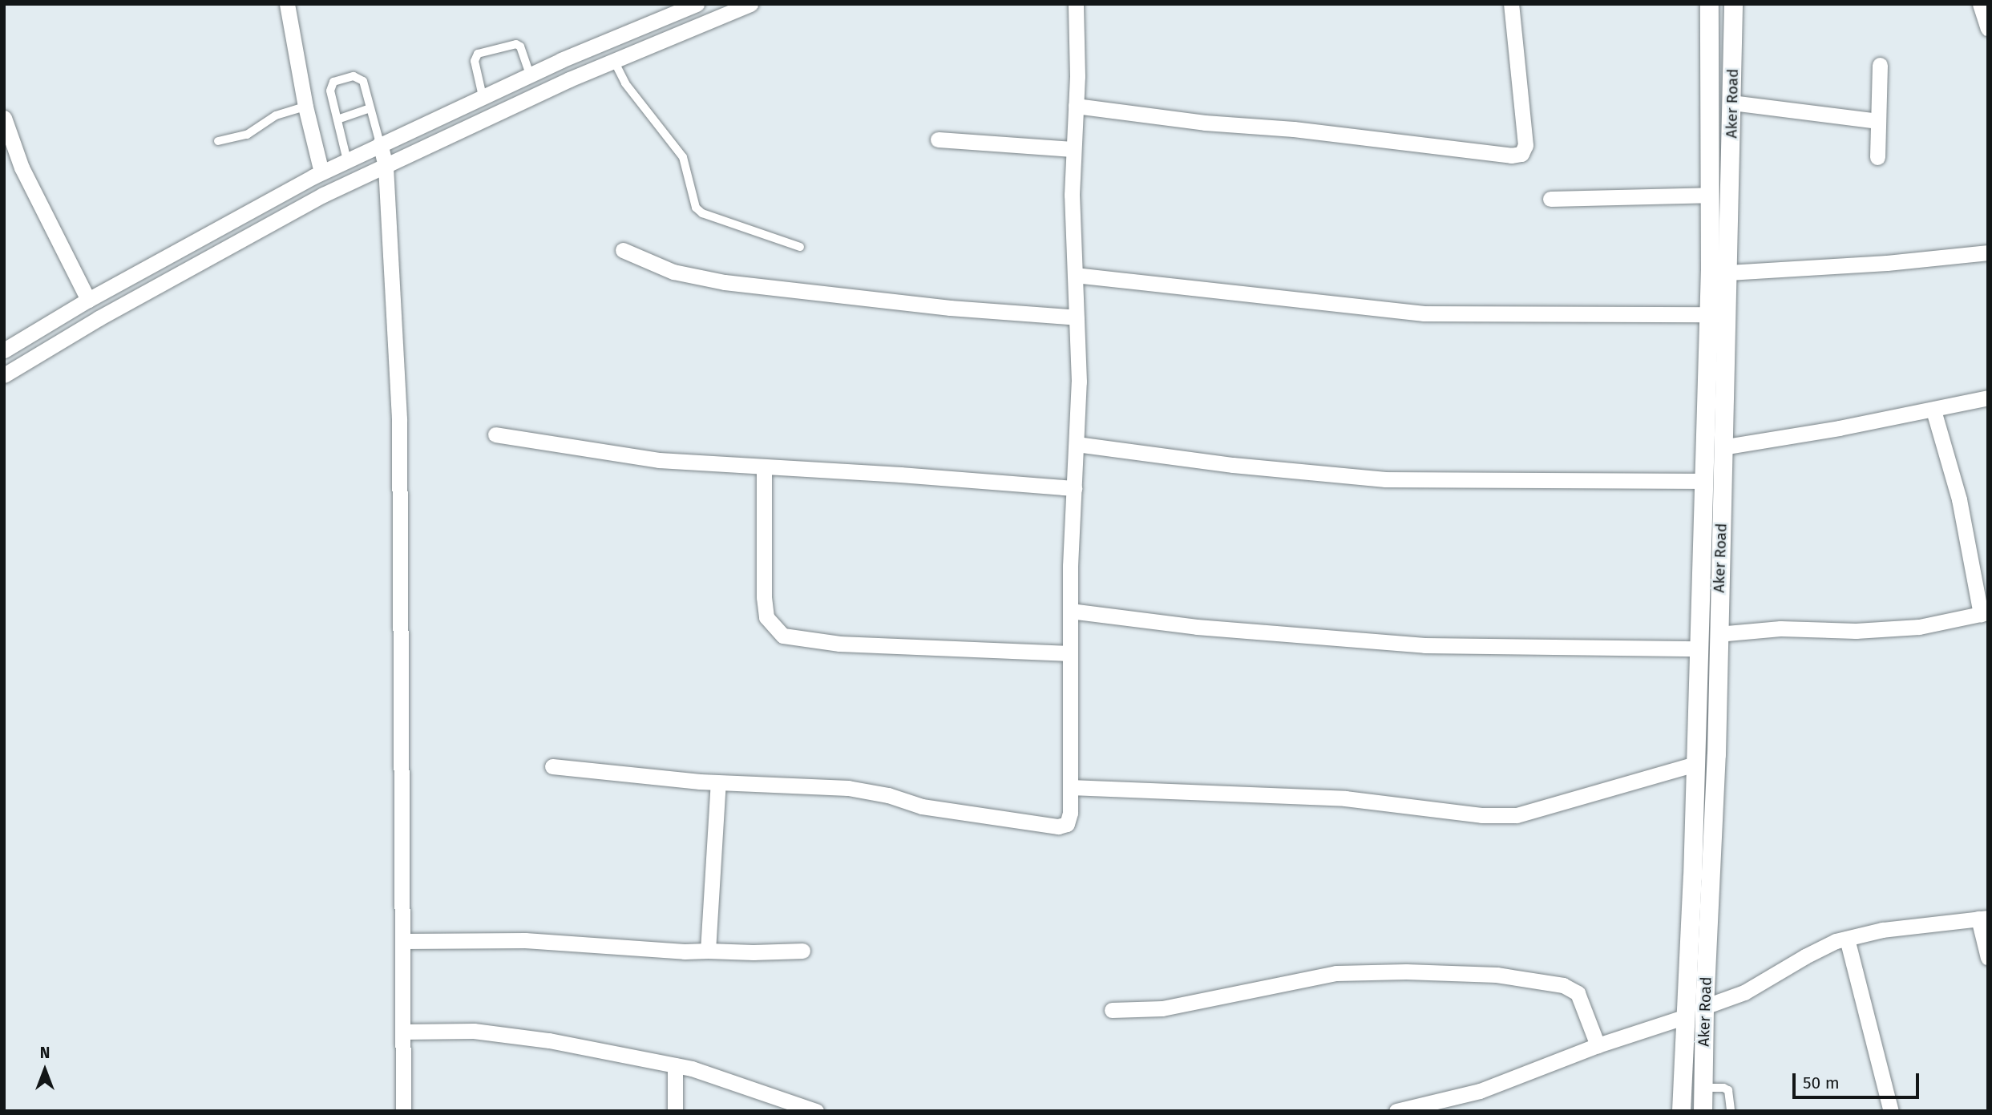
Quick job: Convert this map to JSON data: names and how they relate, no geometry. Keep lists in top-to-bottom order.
{
  "streets": {
    "street": ["Aker Road"]
  },
  "scale_bar": "50 m",
  "north": "top"
}
